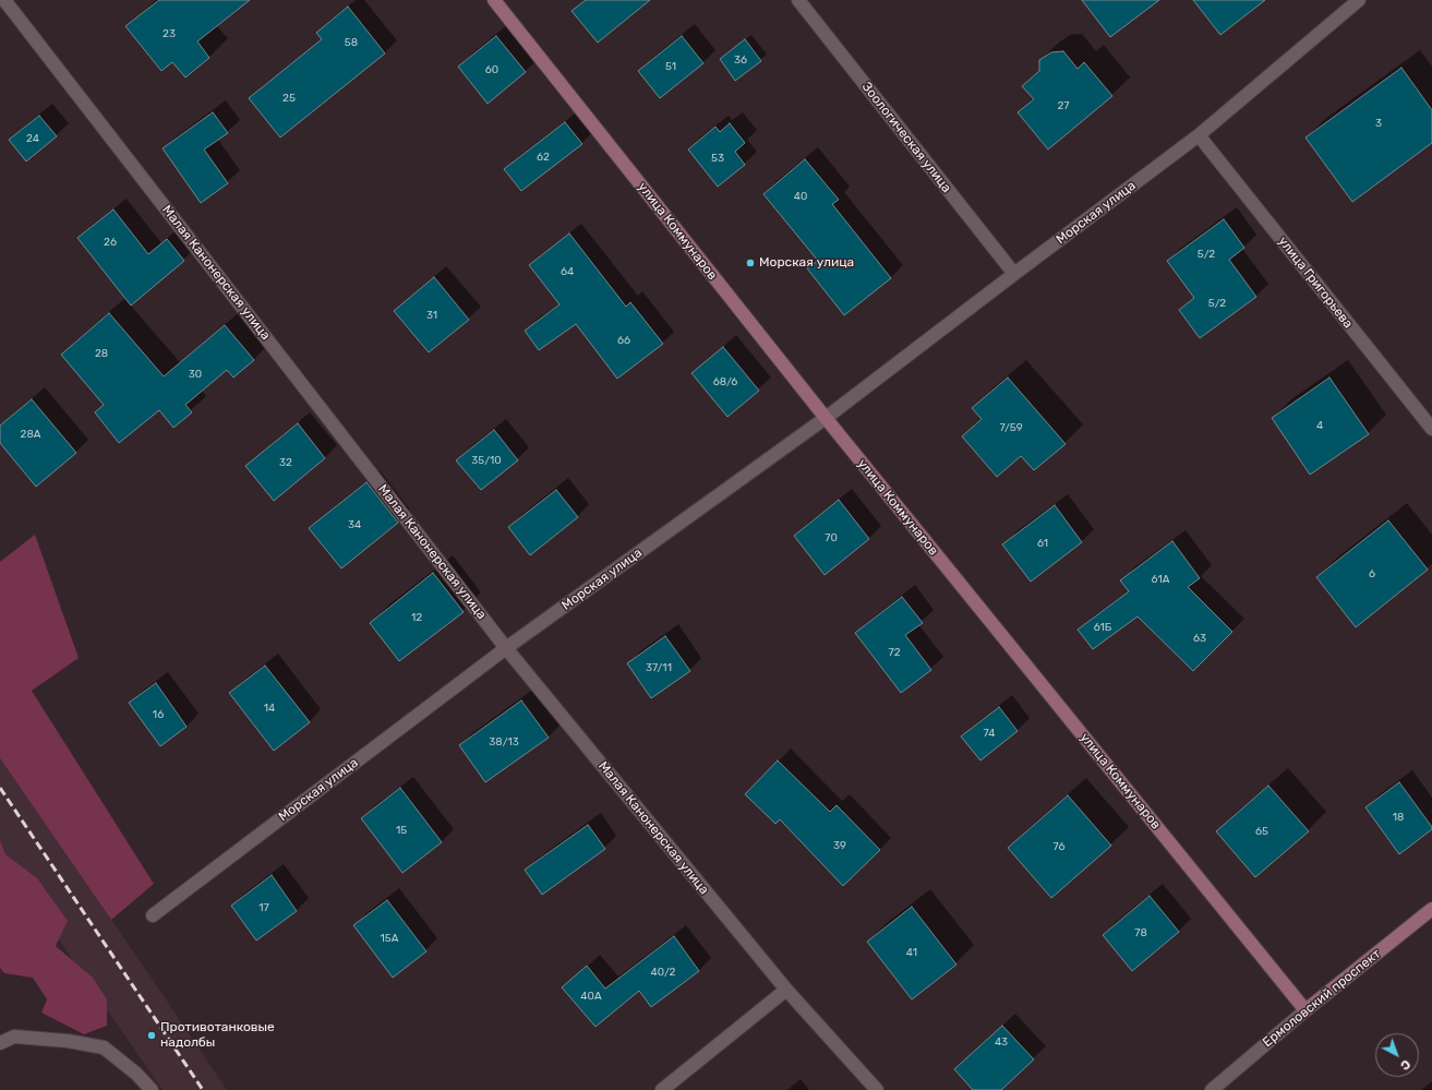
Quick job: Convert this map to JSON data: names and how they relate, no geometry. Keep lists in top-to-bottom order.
{
  "streets": {
    "street": [
      "Зоологическая улица",
      "Морская улица",
      "улица Коммунаров",
      "Малая Канонерская улица",
      "улица Григорьева",
      "Ермоловский проспект"
    ]
  },
  "crossings": [
    ["Зоологическая улица", "Морская улица"],
    ["Морская улица", "улица Коммунаров"],
    ["Морская улица", "Малая Канонерская улица"],
    ["Морская улица", "улица Григорьева"],
    ["улица Коммунаров", "Ермоловский проспект"]
  ],
  "places": ["Морская улица", "Противотанковые надолбы"],
  "house_numbers": [
    "23",
    "58",
    "36",
    "51",
    "60",
    "25",
    "27",
    "3",
    "24",
    "62",
    "53",
    "40",
    "26",
    "5/2",
    "64",
    "5/2",
    "31",
    "66",
    "28",
    "30",
    "68/6",
    "4",
    "7/59",
    "28А",
    "35/10",
    "32",
    "34",
    "70",
    "61",
    "6",
    "61А",
    "12",
    "61Б",
    "63",
    "72",
    "37/11",
    "14",
    "16",
    "74",
    "38/13",
    "18",
    "15",
    "65",
    "39",
    "76",
    "17",
    "78",
    "15А",
    "41",
    "40/2",
    "40А",
    "43"
  ],
  "north": "bottom right"
}
